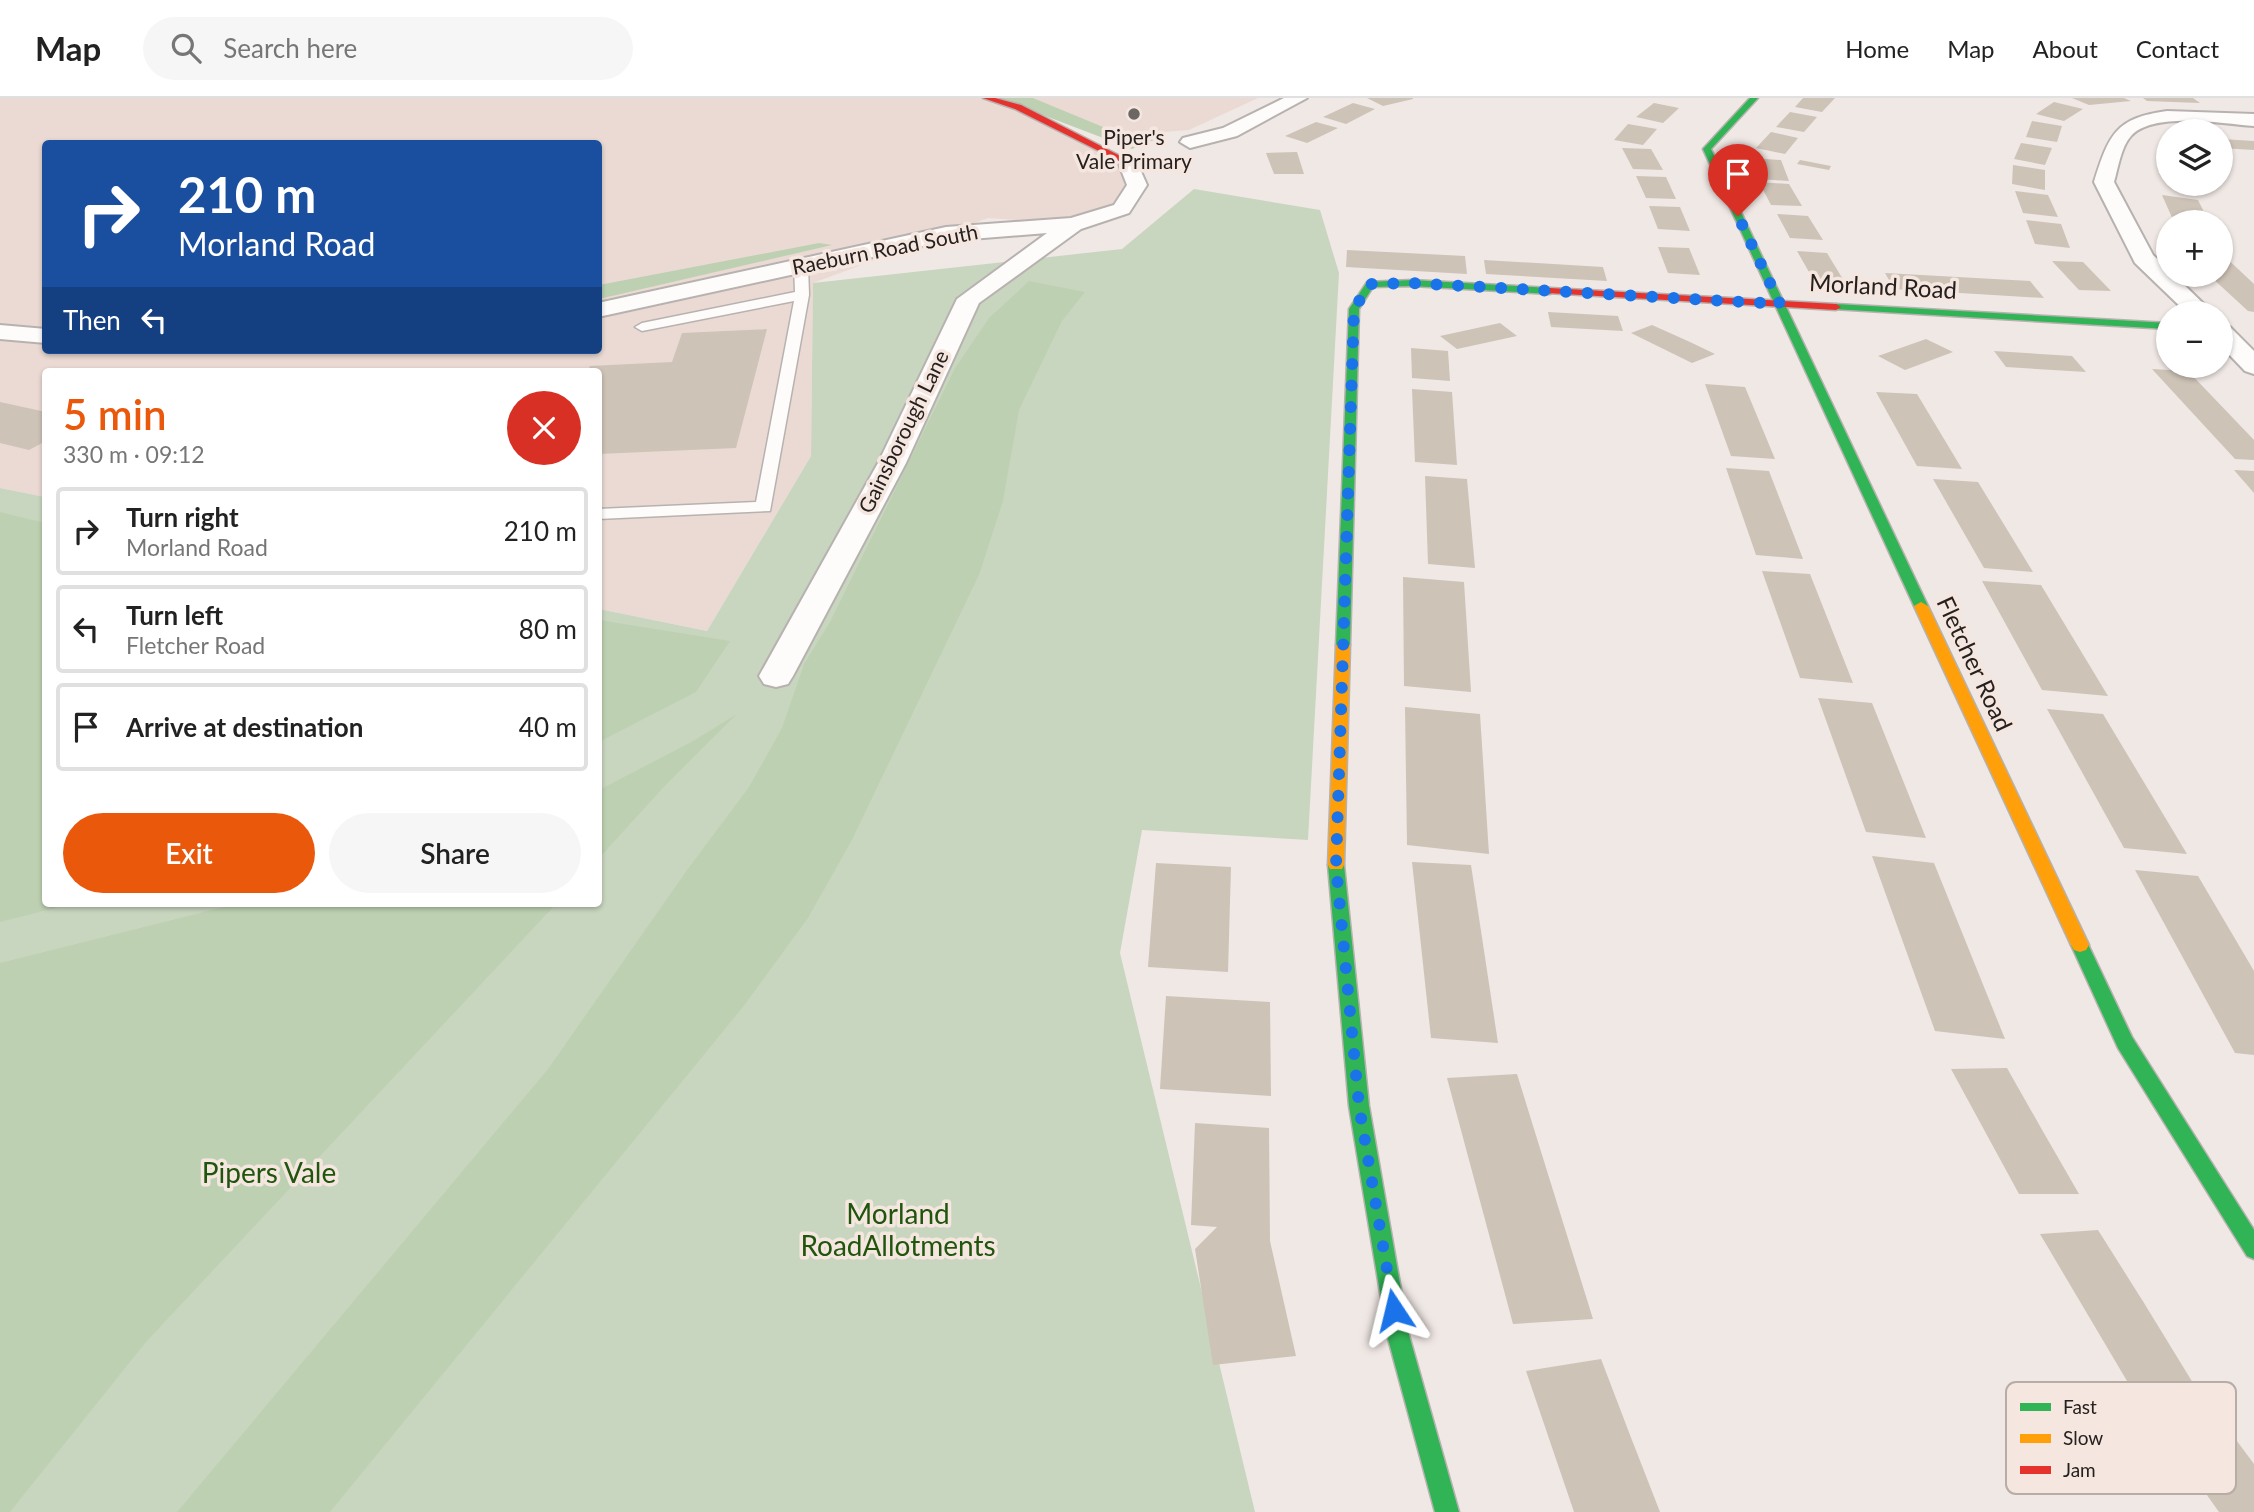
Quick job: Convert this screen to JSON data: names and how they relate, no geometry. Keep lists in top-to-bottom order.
{
  "streets": {
    "street": [
      "Raeburn Road South",
      "Morland Road",
      "Gainsborough Lane",
      "Fletcher Road"
    ]
  },
  "crossings": [
    ["Raeburn Road South", "Gainsborough Lane"],
    ["Morland Road", "Fletcher Road"]
  ],
  "parks": ["Pipers Vale", "Morland RoadAllotments"],
  "places": ["Piper's Vale Primary"],
  "legend": ["Fast", "Slow", "Jam"],
  "page": {
    "header": "Map",
    "search": "Search here",
    "nav": [
      "Home",
      "Map",
      "About",
      "Contact"
    ],
    "map_buttons": ["+", "−"],
    "turn": ["210 m", "Morland Road"],
    "then": "Then",
    "heading": ["5 min", "330 m · 09:12"],
    "list": [
      {
        "name": "Turn right",
        "note": "Morland Road",
        "value": "210 m"
      },
      {
        "name": "Turn left",
        "note": "Fletcher Road",
        "value": "80 m"
      },
      {
        "name": "Arrive at destination",
        "value": "40 m"
      }
    ],
    "buttons": ["Exit", "Share"]
  }
}
